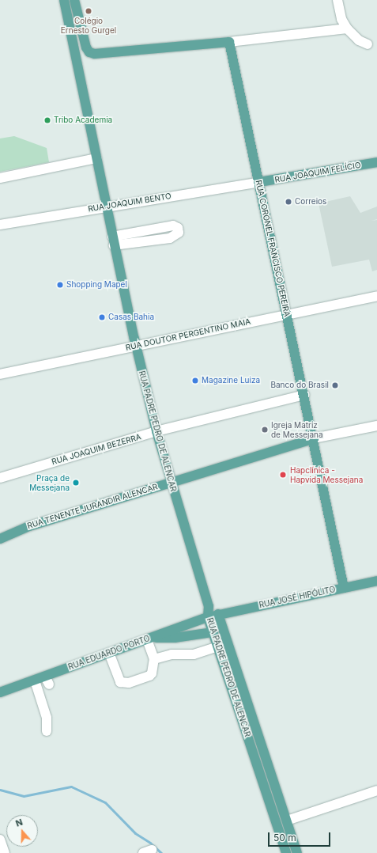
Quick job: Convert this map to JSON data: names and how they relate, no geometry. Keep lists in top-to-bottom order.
{
  "streets": {
    "main road": [
      "RUA JOAQUIM FELÍCIO",
      "RUA CORONEL FRANCISCO PEREIRA",
      "RUA PADRE PEDRO DE ALENCAR",
      "RUA TENENTE JURANDIR ALENCAR",
      "RUA JOSÉ HIPÓLITO",
      "RUA EDUARDO PORTO"
    ],
    "street": ["RUA JOAQUIM BENTO", "RUA DOUTOR PERGENTINO MAIA", "RUA JOAQUIM BEZERRA"]
  },
  "crossings": [
    ["RUA JOAQUIM FELÍCIO", "RUA JOAQUIM BENTO"],
    ["RUA JOAQUIM FELÍCIO", "RUA CORONEL FRANCISCO PEREIRA"],
    ["RUA JOAQUIM BENTO", "RUA CORONEL FRANCISCO PEREIRA"],
    ["RUA JOAQUIM BENTO", "RUA PADRE PEDRO DE ALENCAR"],
    ["RUA CORONEL FRANCISCO PEREIRA", "RUA DOUTOR PERGENTINO MAIA"],
    ["RUA CORONEL FRANCISCO PEREIRA", "RUA JOAQUIM BEZERRA"],
    ["RUA CORONEL FRANCISCO PEREIRA", "RUA TENENTE JURANDIR ALENCAR"],
    ["RUA CORONEL FRANCISCO PEREIRA", "RUA JOSÉ HIPÓLITO"],
    ["RUA DOUTOR PERGENTINO MAIA", "RUA PADRE PEDRO DE ALENCAR"],
    ["RUA PADRE PEDRO DE ALENCAR", "RUA JOAQUIM BEZERRA"],
    ["RUA PADRE PEDRO DE ALENCAR", "RUA TENENTE JURANDIR ALENCAR"],
    ["RUA PADRE PEDRO DE ALENCAR", "RUA JOSÉ HIPÓLITO"],
    ["RUA PADRE PEDRO DE ALENCAR", "RUA EDUARDO PORTO"],
    ["RUA JOSÉ HIPÓLITO", "RUA EDUARDO PORTO"]
  ],
  "places": [
    "Colégio Ernesto Gurgel",
    "Tribo Academia",
    "Correios",
    "Shopping Mapel",
    "Casas Bahia",
    "Magazine Luiza",
    "Banco do Brasil",
    "Igreja Matriz de Messejana",
    "Hapclínica - Hapvida Messejana",
    "Praça de Messejana"
  ],
  "scale_bar": "50 m",
  "north": "top"
}
